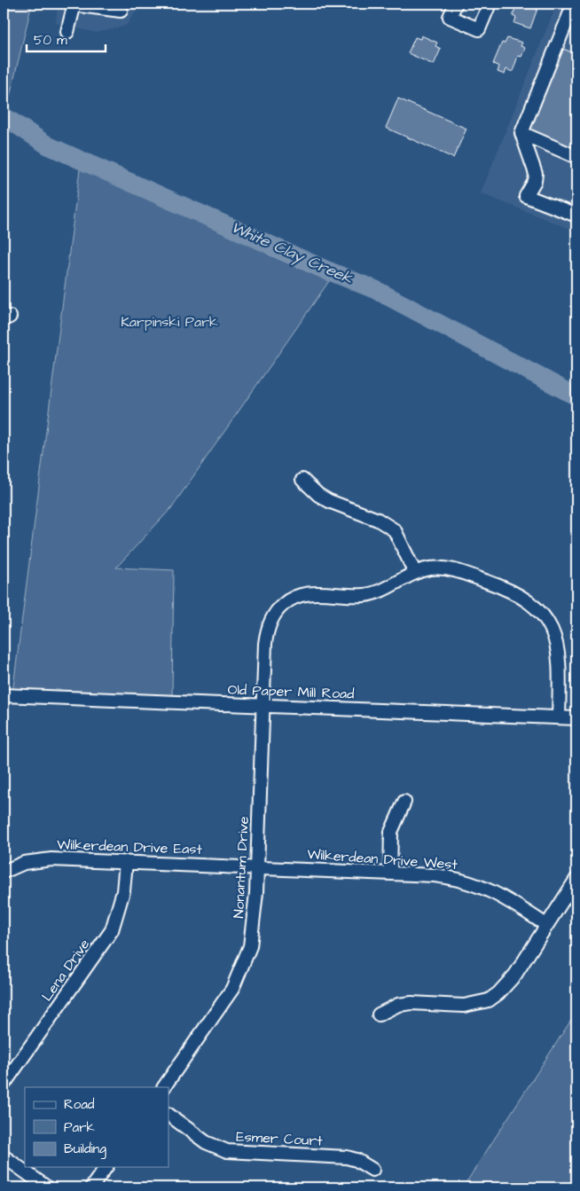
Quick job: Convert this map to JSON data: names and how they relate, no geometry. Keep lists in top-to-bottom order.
{
  "streets": {
    "street": [
      "Old Paper Mill Road",
      "Wilkerdean Drive East",
      "Wilkerdean Drive West",
      "Nonantum Drive",
      "Lena Drive",
      "Esmer Court"
    ]
  },
  "crossings": [
    ["Old Paper Mill Road", "Nonantum Drive"],
    ["Wilkerdean Drive East", "Wilkerdean Drive West"],
    ["Wilkerdean Drive East", "Nonantum Drive"],
    ["Wilkerdean Drive East", "Lena Drive"],
    ["Wilkerdean Drive West", "Nonantum Drive"]
  ],
  "water": ["White Clay Creek"],
  "parks": ["Karpinski Park"],
  "legend": ["Road", "Park", "Building"],
  "scale_bar": "50 m"
}
